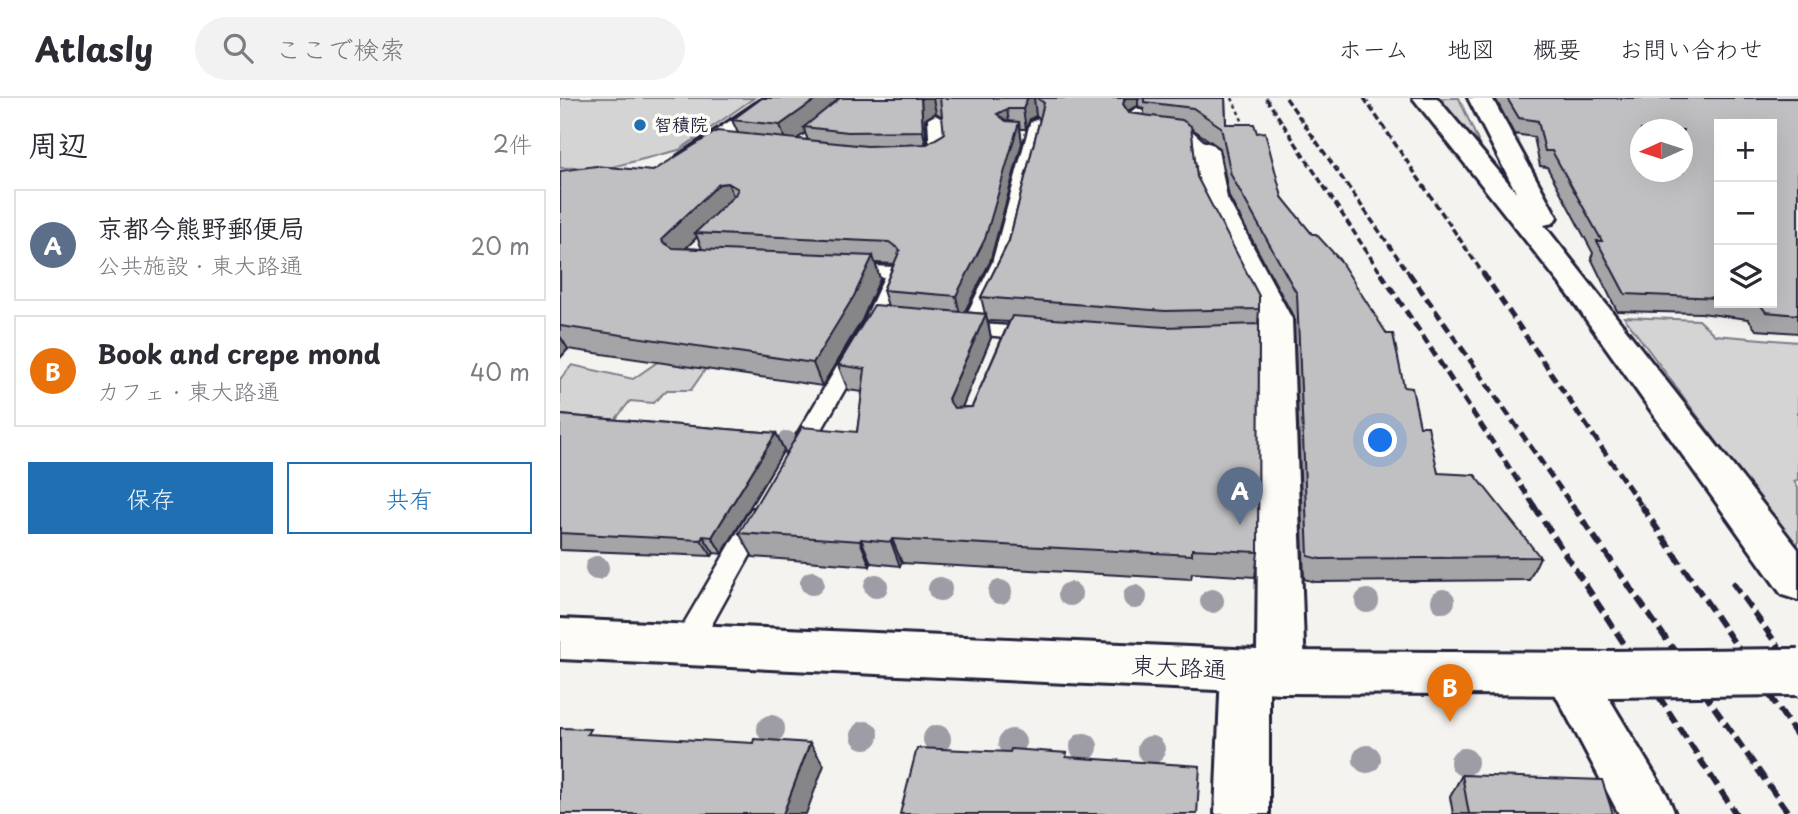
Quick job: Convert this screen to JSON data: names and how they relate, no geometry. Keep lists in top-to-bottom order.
{
  "streets": {
    "street": ["東大路通"]
  },
  "places": ["智積院"],
  "north": "left",
  "page": {
    "header": "Atlasly",
    "search": "ここで検索",
    "nav": [
      "ホーム",
      "地図",
      "概要",
      "お問い合わせ"
    ],
    "heading": ["周辺", "2件"],
    "map_buttons": ["+", "−"],
    "list": [
      {
        "mark": "A",
        "name": "京都今熊野郵便局",
        "note": "公共施設 · 東大路通",
        "value": "20 m"
      },
      {
        "mark": "B",
        "name": "Book and crepe mond",
        "note": "カフェ · 東大路通",
        "value": "40 m"
      }
    ],
    "buttons": ["保存", "共有"],
    "pins": ["A", "B"]
  }
}
